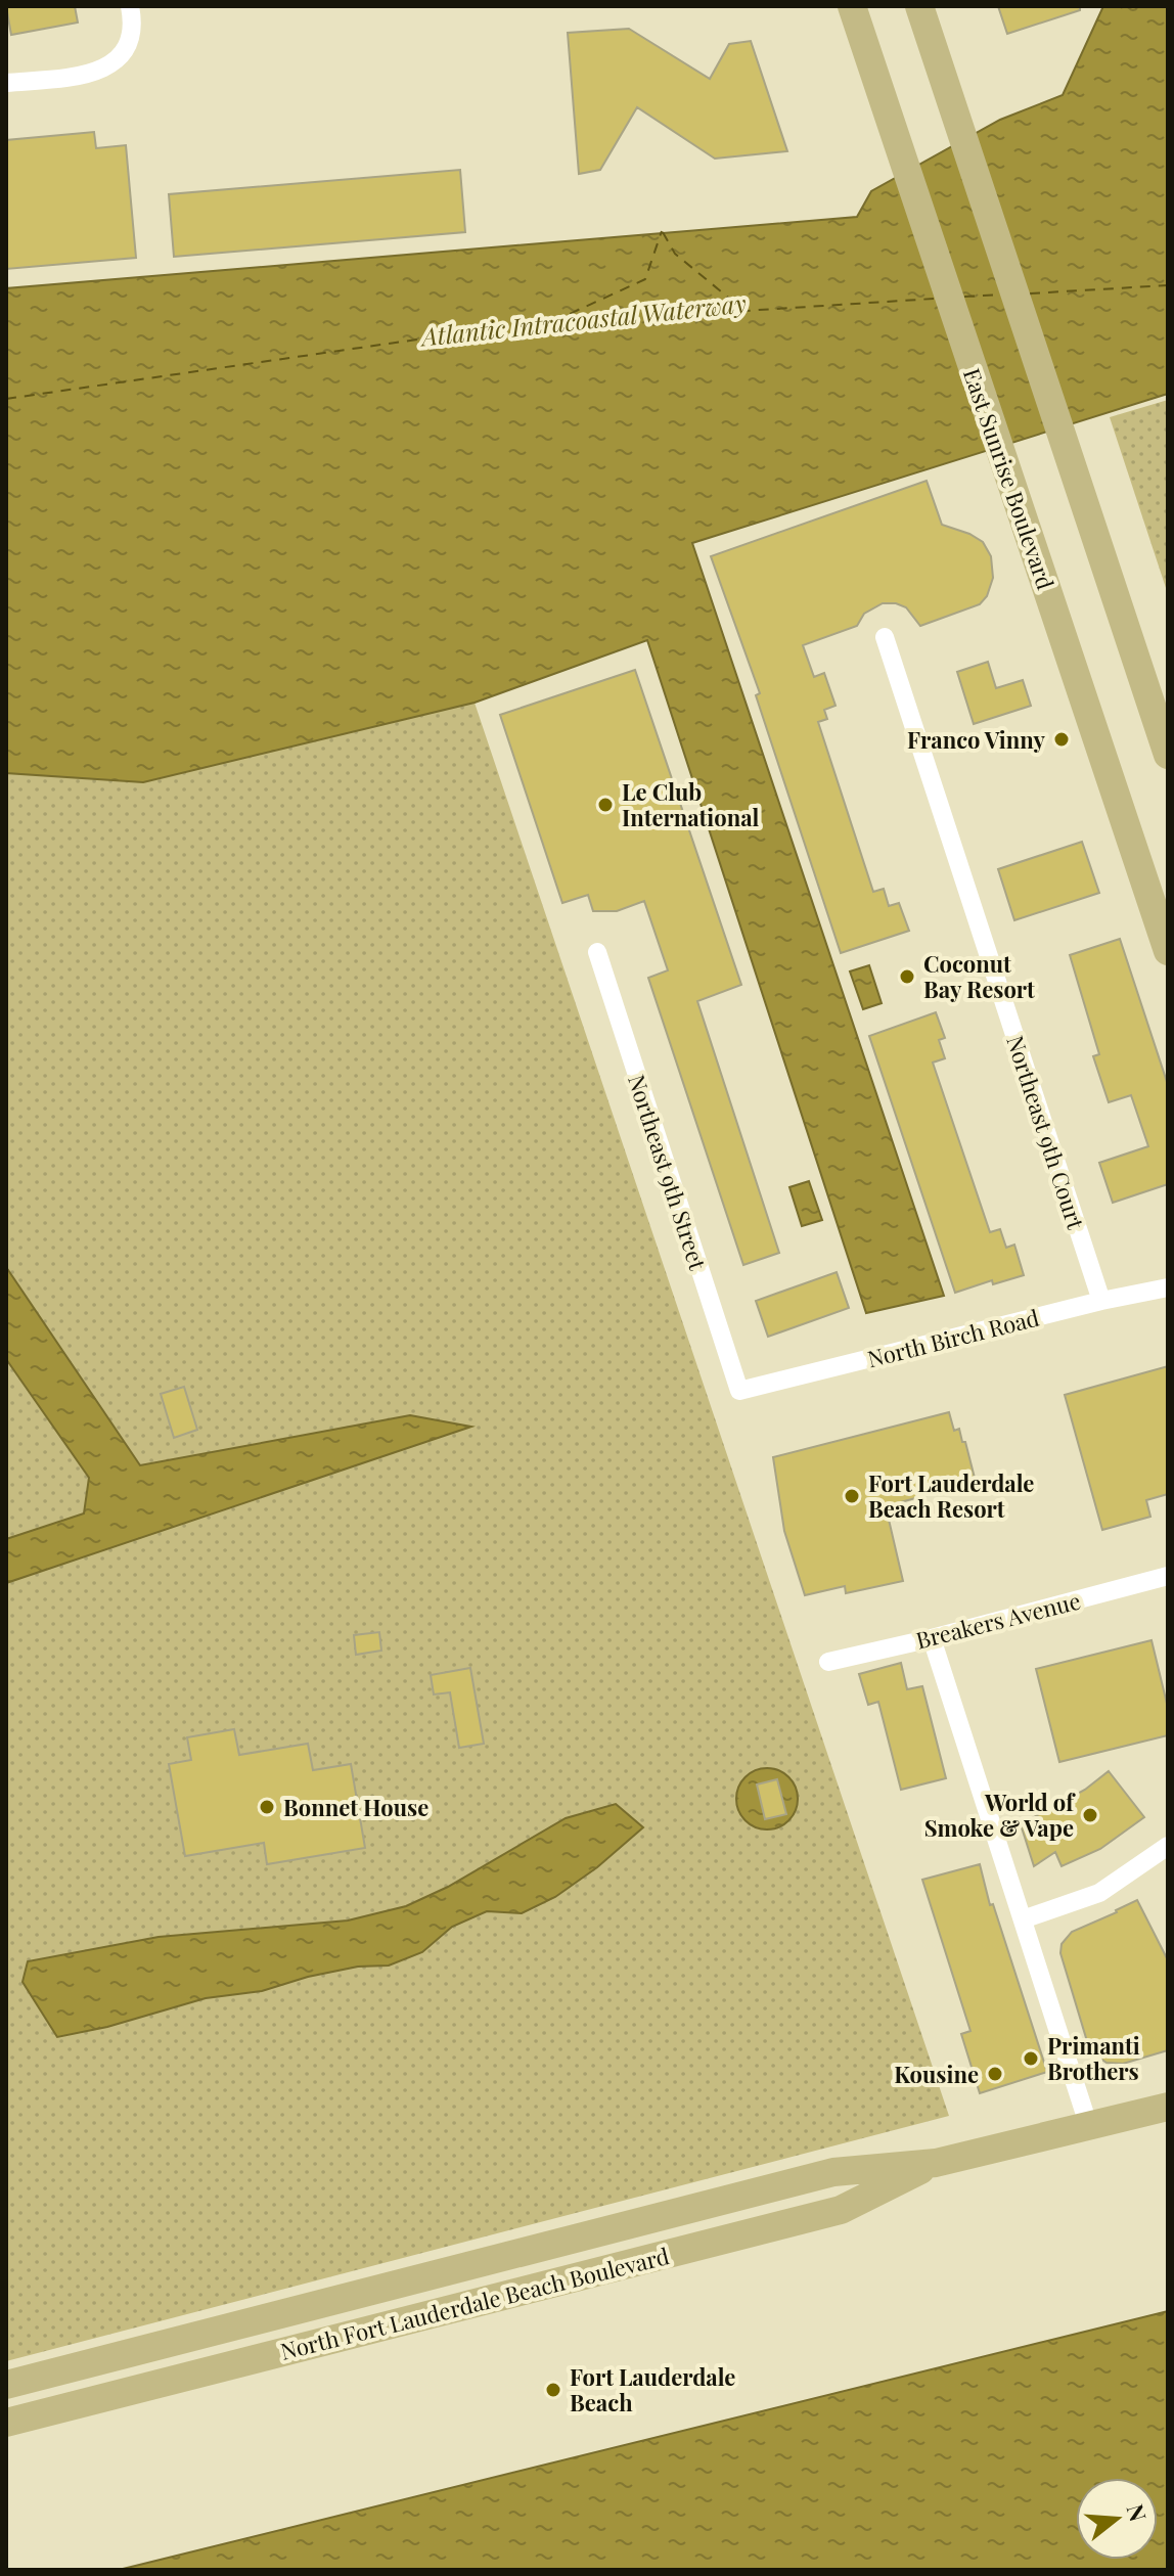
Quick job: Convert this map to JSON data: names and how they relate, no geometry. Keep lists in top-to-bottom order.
{
  "streets": {
    "main road": ["East Sunrise Boulevard", "North Fort Lauderdale Beach Boulevard"],
    "street": [
      "Northeast 9th Court",
      "Northeast 9th Street",
      "North Birch Road",
      "Breakers Avenue"
    ]
  },
  "crossings": [
    ["Northeast 9th Court", "North Birch Road"],
    ["Northeast 9th Street", "North Birch Road"]
  ],
  "water": ["Atlantic Intracoastal Waterway"],
  "places": [
    "Franco Vinny",
    "Le Club International",
    "Coconut Bay Resort",
    "Fort Lauderdale Beach Resort",
    "Bonnet House",
    "World of Smoke & Vape",
    "Primanti Brothers",
    "Kousine",
    "Fort Lauderdale Beach"
  ],
  "north": "right"
}
